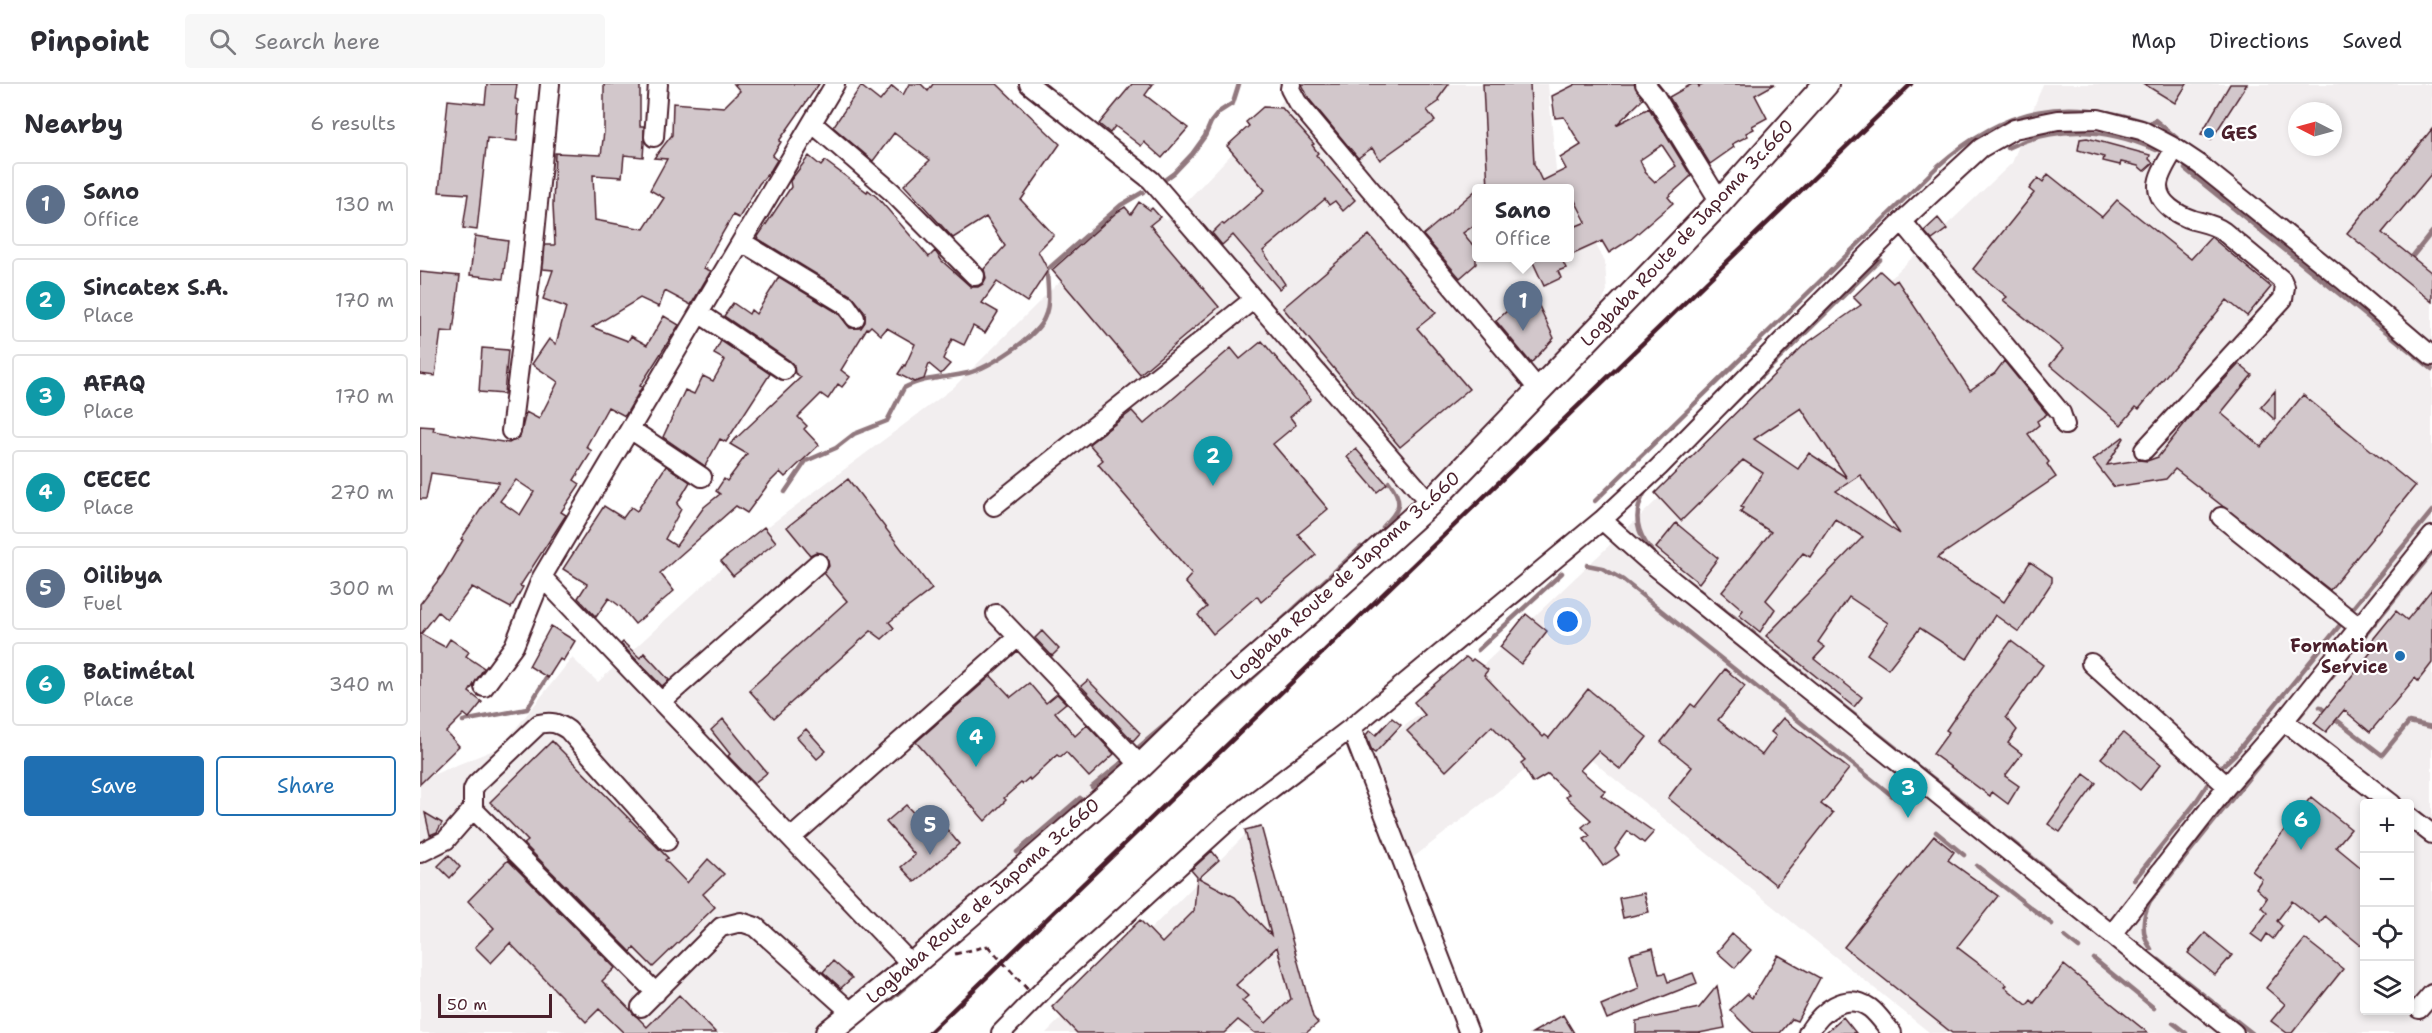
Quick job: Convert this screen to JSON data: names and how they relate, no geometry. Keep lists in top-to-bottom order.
{
  "streets": {
    "main road": ["Logbaba Route de Japoma 3c.660"]
  },
  "places": ["GES", "Formation Service"],
  "scale_bar": "50 m",
  "north": "left",
  "page": {
    "header": "Pinpoint",
    "search": "Search here",
    "nav": ["Map", "Directions", "Saved"],
    "heading": ["Nearby", "6 results"],
    "list": [
      {
        "mark": "1",
        "name": "Sano",
        "note": "Office",
        "value": "130 m"
      },
      {
        "mark": "2",
        "name": "Sincatex S.A.",
        "note": "Place",
        "value": "170 m"
      },
      {
        "mark": "3",
        "name": "AFAQ",
        "note": "Place",
        "value": "170 m"
      },
      {
        "mark": "4",
        "name": "CECEC",
        "note": "Place",
        "value": "270 m"
      },
      {
        "mark": "5",
        "name": "Oilibya",
        "note": "Fuel",
        "value": "300 m"
      },
      {
        "mark": "6",
        "name": "Batimétal",
        "note": "Place",
        "value": "340 m"
      }
    ],
    "popup": ["Sano", "Office"],
    "pins": [
      "1",
      "2",
      "4",
      "3",
      "6",
      "5"
    ],
    "buttons": ["Save", "Share"],
    "map_buttons": ["+", "−"],
    "scale": "50 m"
  }
}
